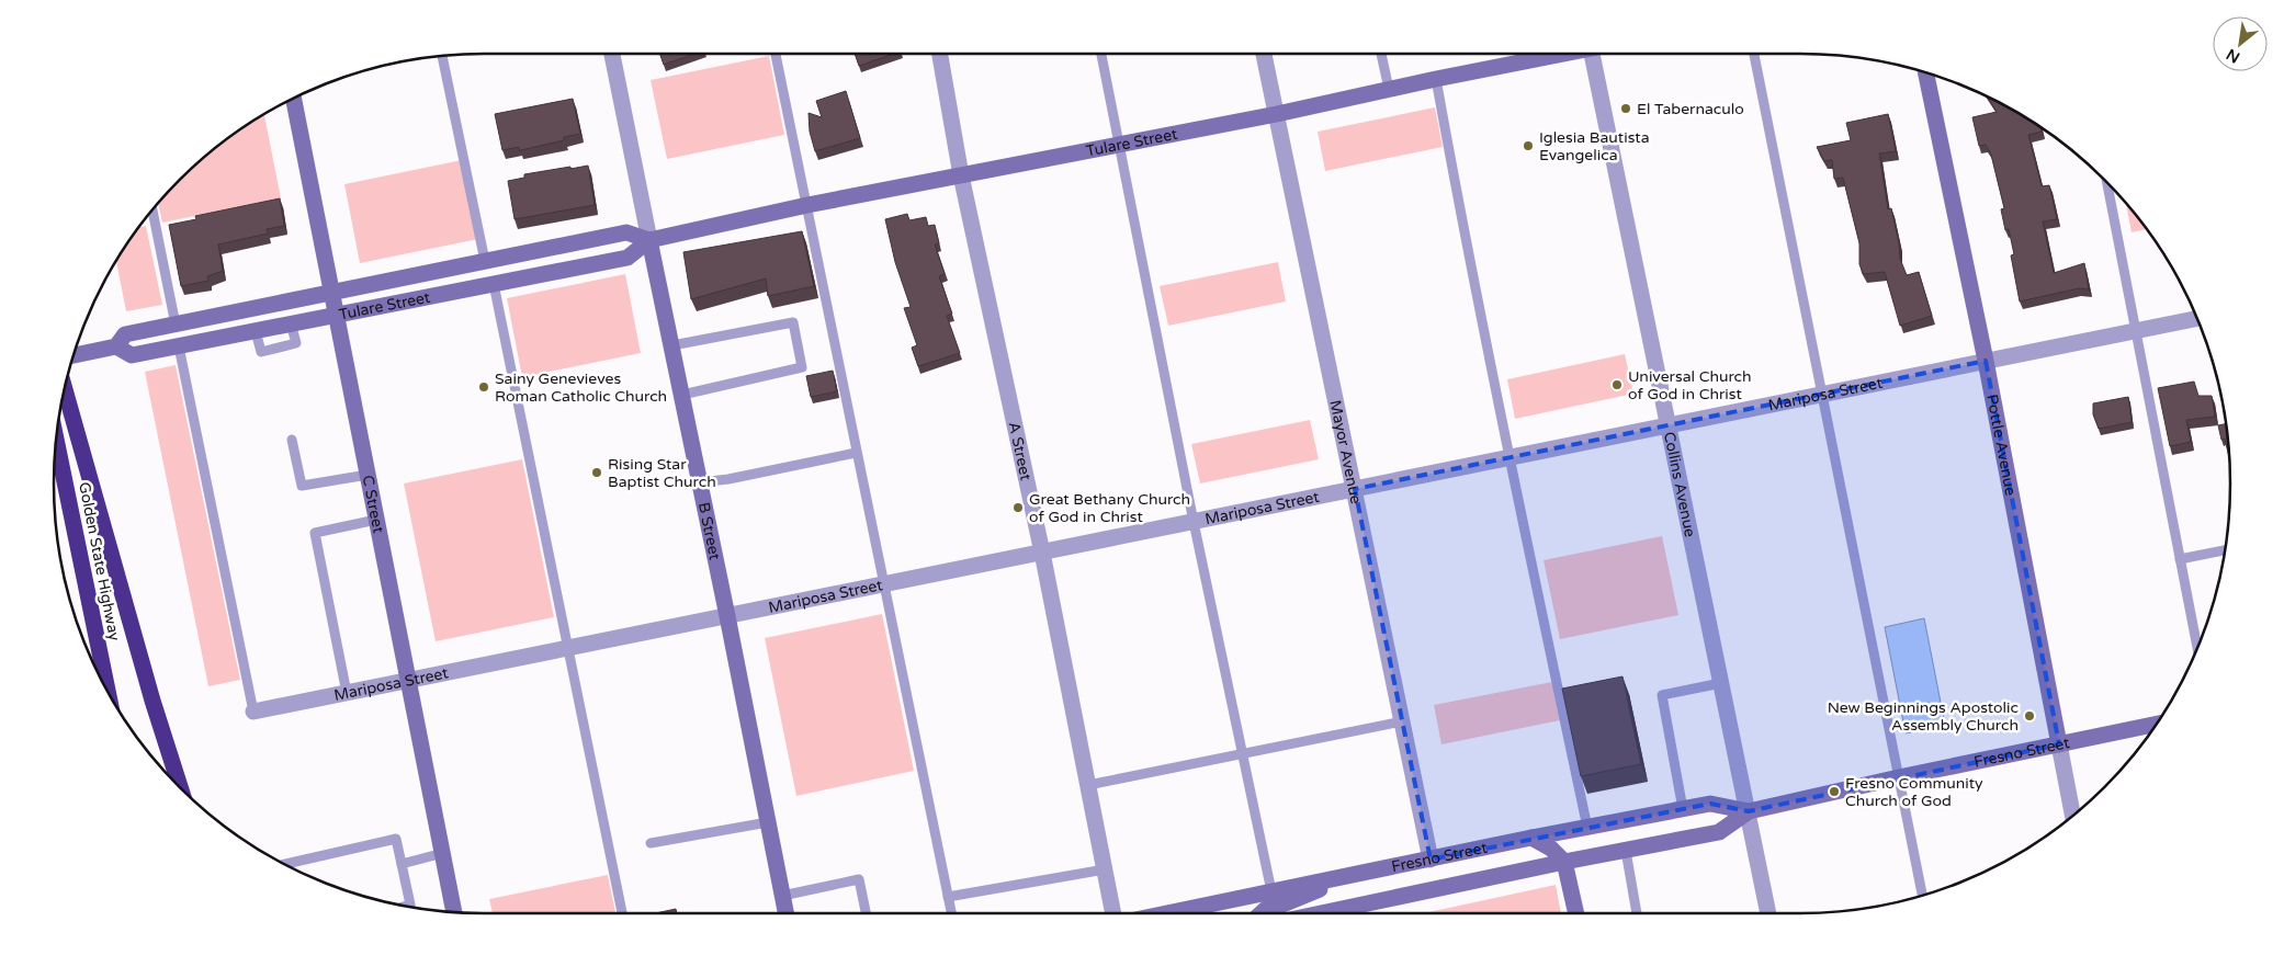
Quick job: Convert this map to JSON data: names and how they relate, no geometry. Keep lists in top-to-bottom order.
{
  "streets": {
    "highway": ["Golden State Highway"],
    "main road": [
      "Tulare Street",
      "Pottle Avenue",
      "C Street",
      "B Street",
      "Fresno Street"
    ],
    "street": [
      "Mariposa Street",
      "A Street",
      "Mayor Avenue",
      "Collins Avenue"
    ]
  },
  "crossings": [
    ["Tulare Street", "A Street"],
    ["Tulare Street", "Mayor Avenue"],
    ["Tulare Street", "C Street"],
    ["Tulare Street", "B Street"],
    ["Mariposa Street", "Pottle Avenue"],
    ["Mariposa Street", "A Street"],
    ["Mariposa Street", "Mayor Avenue"],
    ["Mariposa Street", "Collins Avenue"],
    ["Mariposa Street", "C Street"],
    ["Mariposa Street", "B Street"],
    ["Pottle Avenue", "Fresno Street"],
    ["Mayor Avenue", "Fresno Street"],
    ["Collins Avenue", "Fresno Street"]
  ],
  "places": [
    "El Tabernaculo",
    "Iglesia Bautista Evangelica",
    "Universal Church of God in Christ",
    "Sainy Genevieves Roman Catholic Church",
    "Rising Star Baptist Church",
    "Great Bethany Church of God in Christ",
    "New Beginnings Apostolic Assembly Church",
    "Fresno Community Church of God"
  ],
  "north": "bottom left"
}
